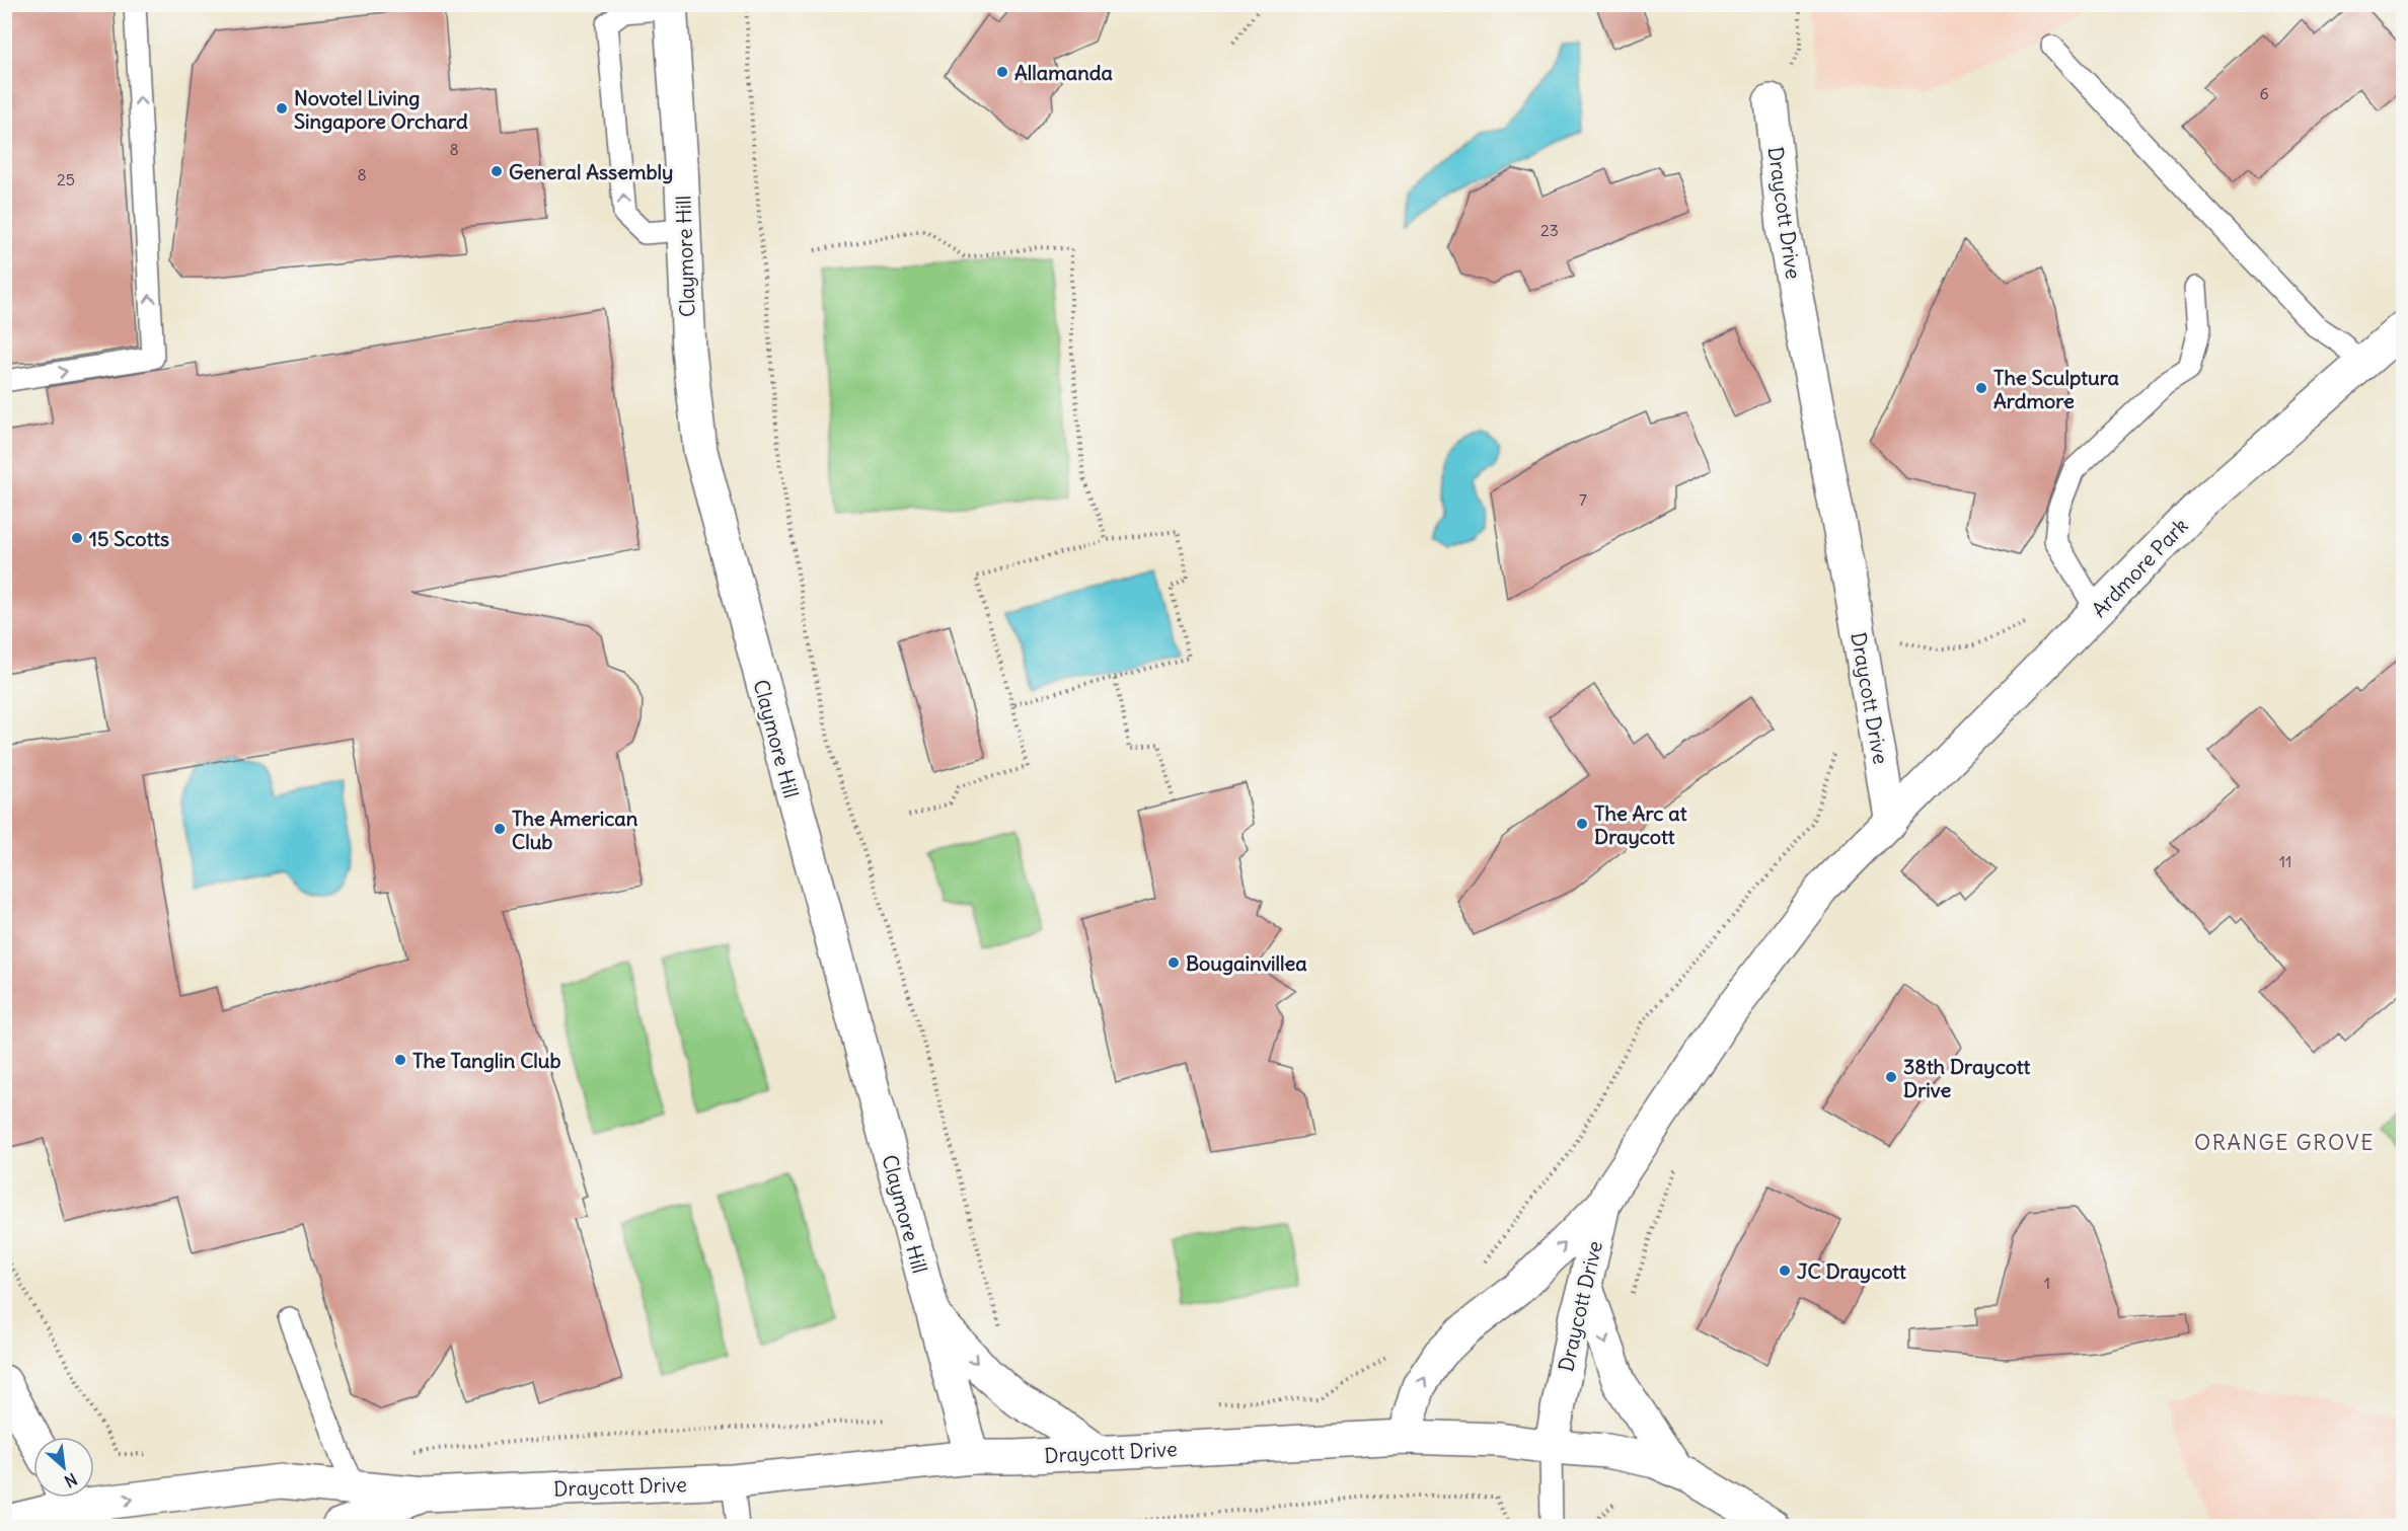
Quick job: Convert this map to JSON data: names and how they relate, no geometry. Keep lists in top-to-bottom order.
{
  "streets": {
    "street": ["Draycott Drive", "Claymore Hill", "Ardmore Park"]
  },
  "crossings": [
    ["Draycott Drive", "Claymore Hill"],
    ["Draycott Drive", "Ardmore Park"]
  ],
  "districts": ["ORANGE GROVE"],
  "places": [
    "Allamanda",
    "Novotel Living Singapore Orchard",
    "General Assembly",
    "The Sculptura Ardmore",
    "15 Scotts",
    "The Arc at Draycott",
    "The American Club",
    "Bougainvillea",
    "The Tanglin Club",
    "38th Draycott Drive",
    "JC Draycott"
  ],
  "house_numbers": [
    "6",
    "8",
    "8",
    "25",
    "23",
    "7",
    "11",
    "1"
  ],
  "north": "bottom right"
}
